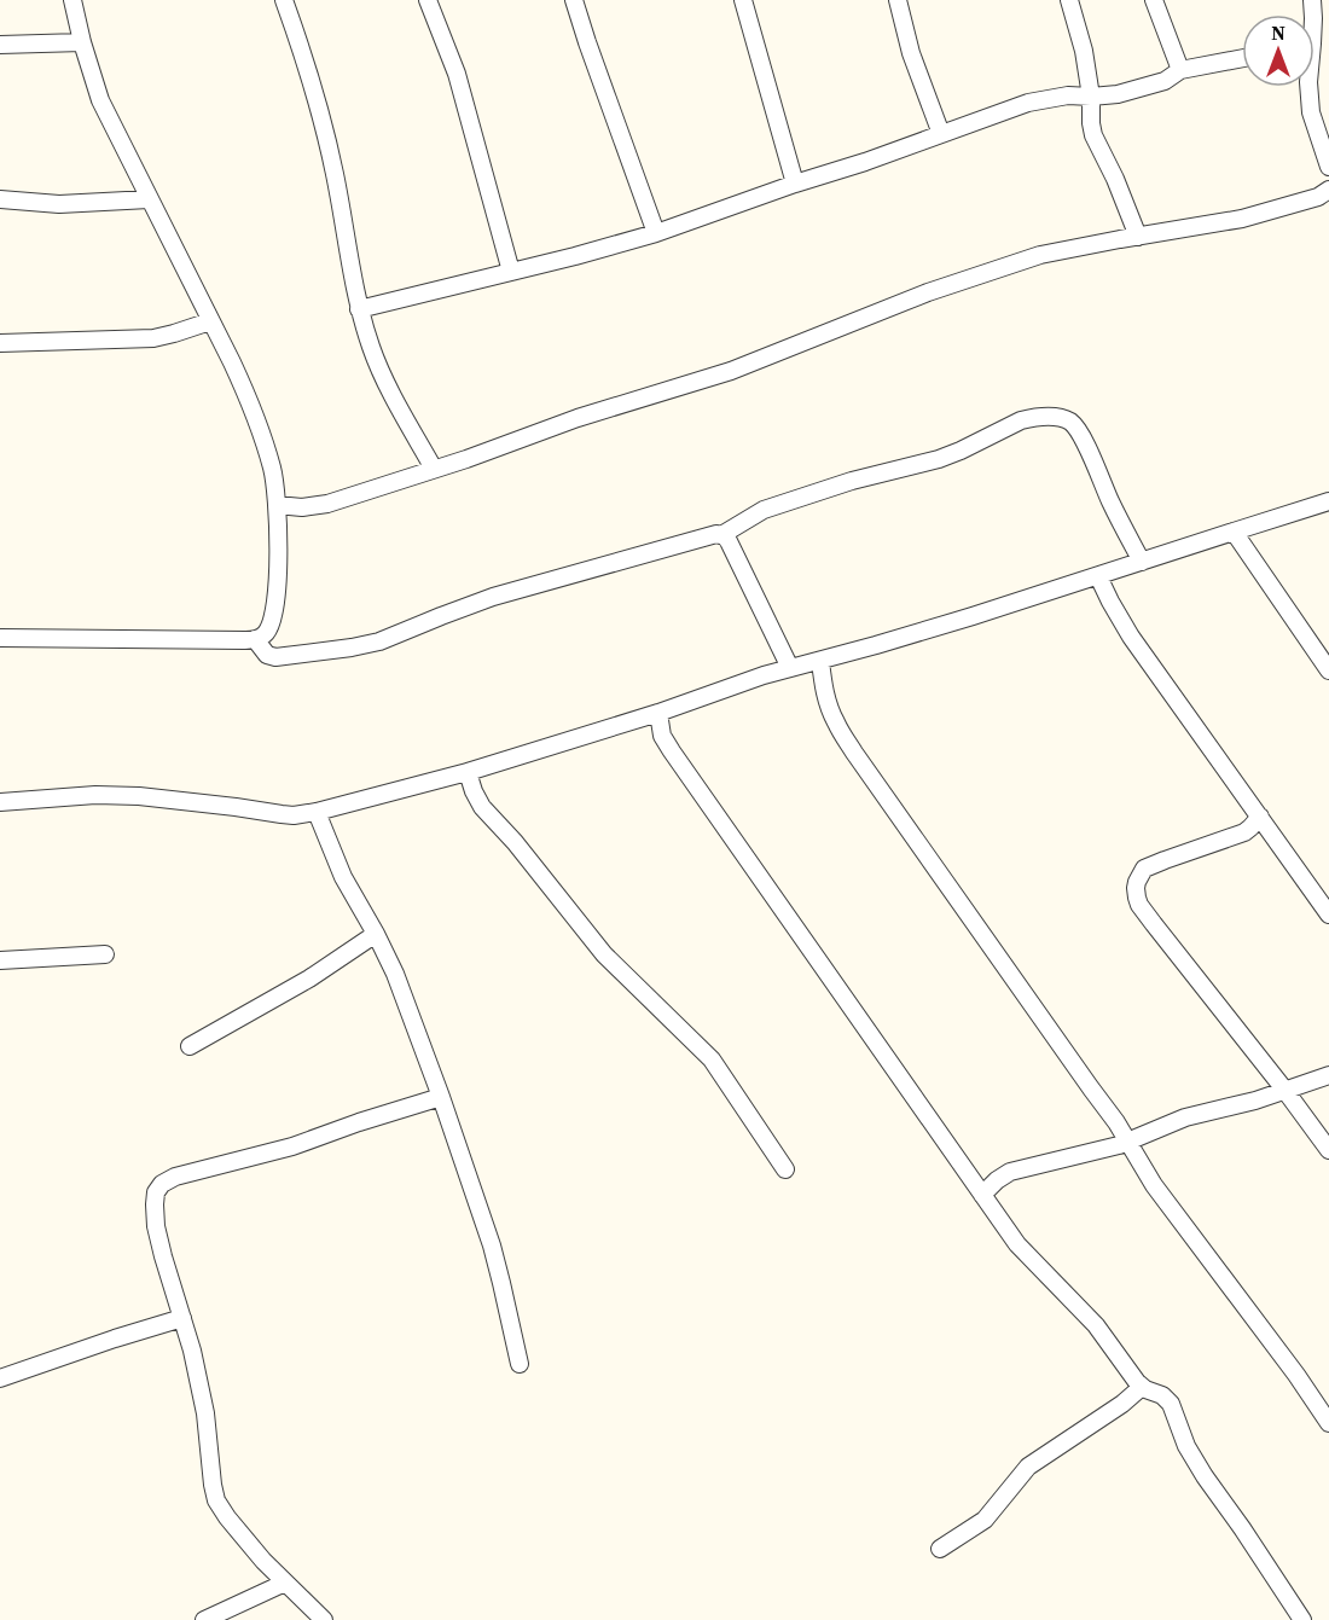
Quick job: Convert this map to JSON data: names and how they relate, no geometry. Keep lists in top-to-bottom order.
{
  "north": "top"
}
